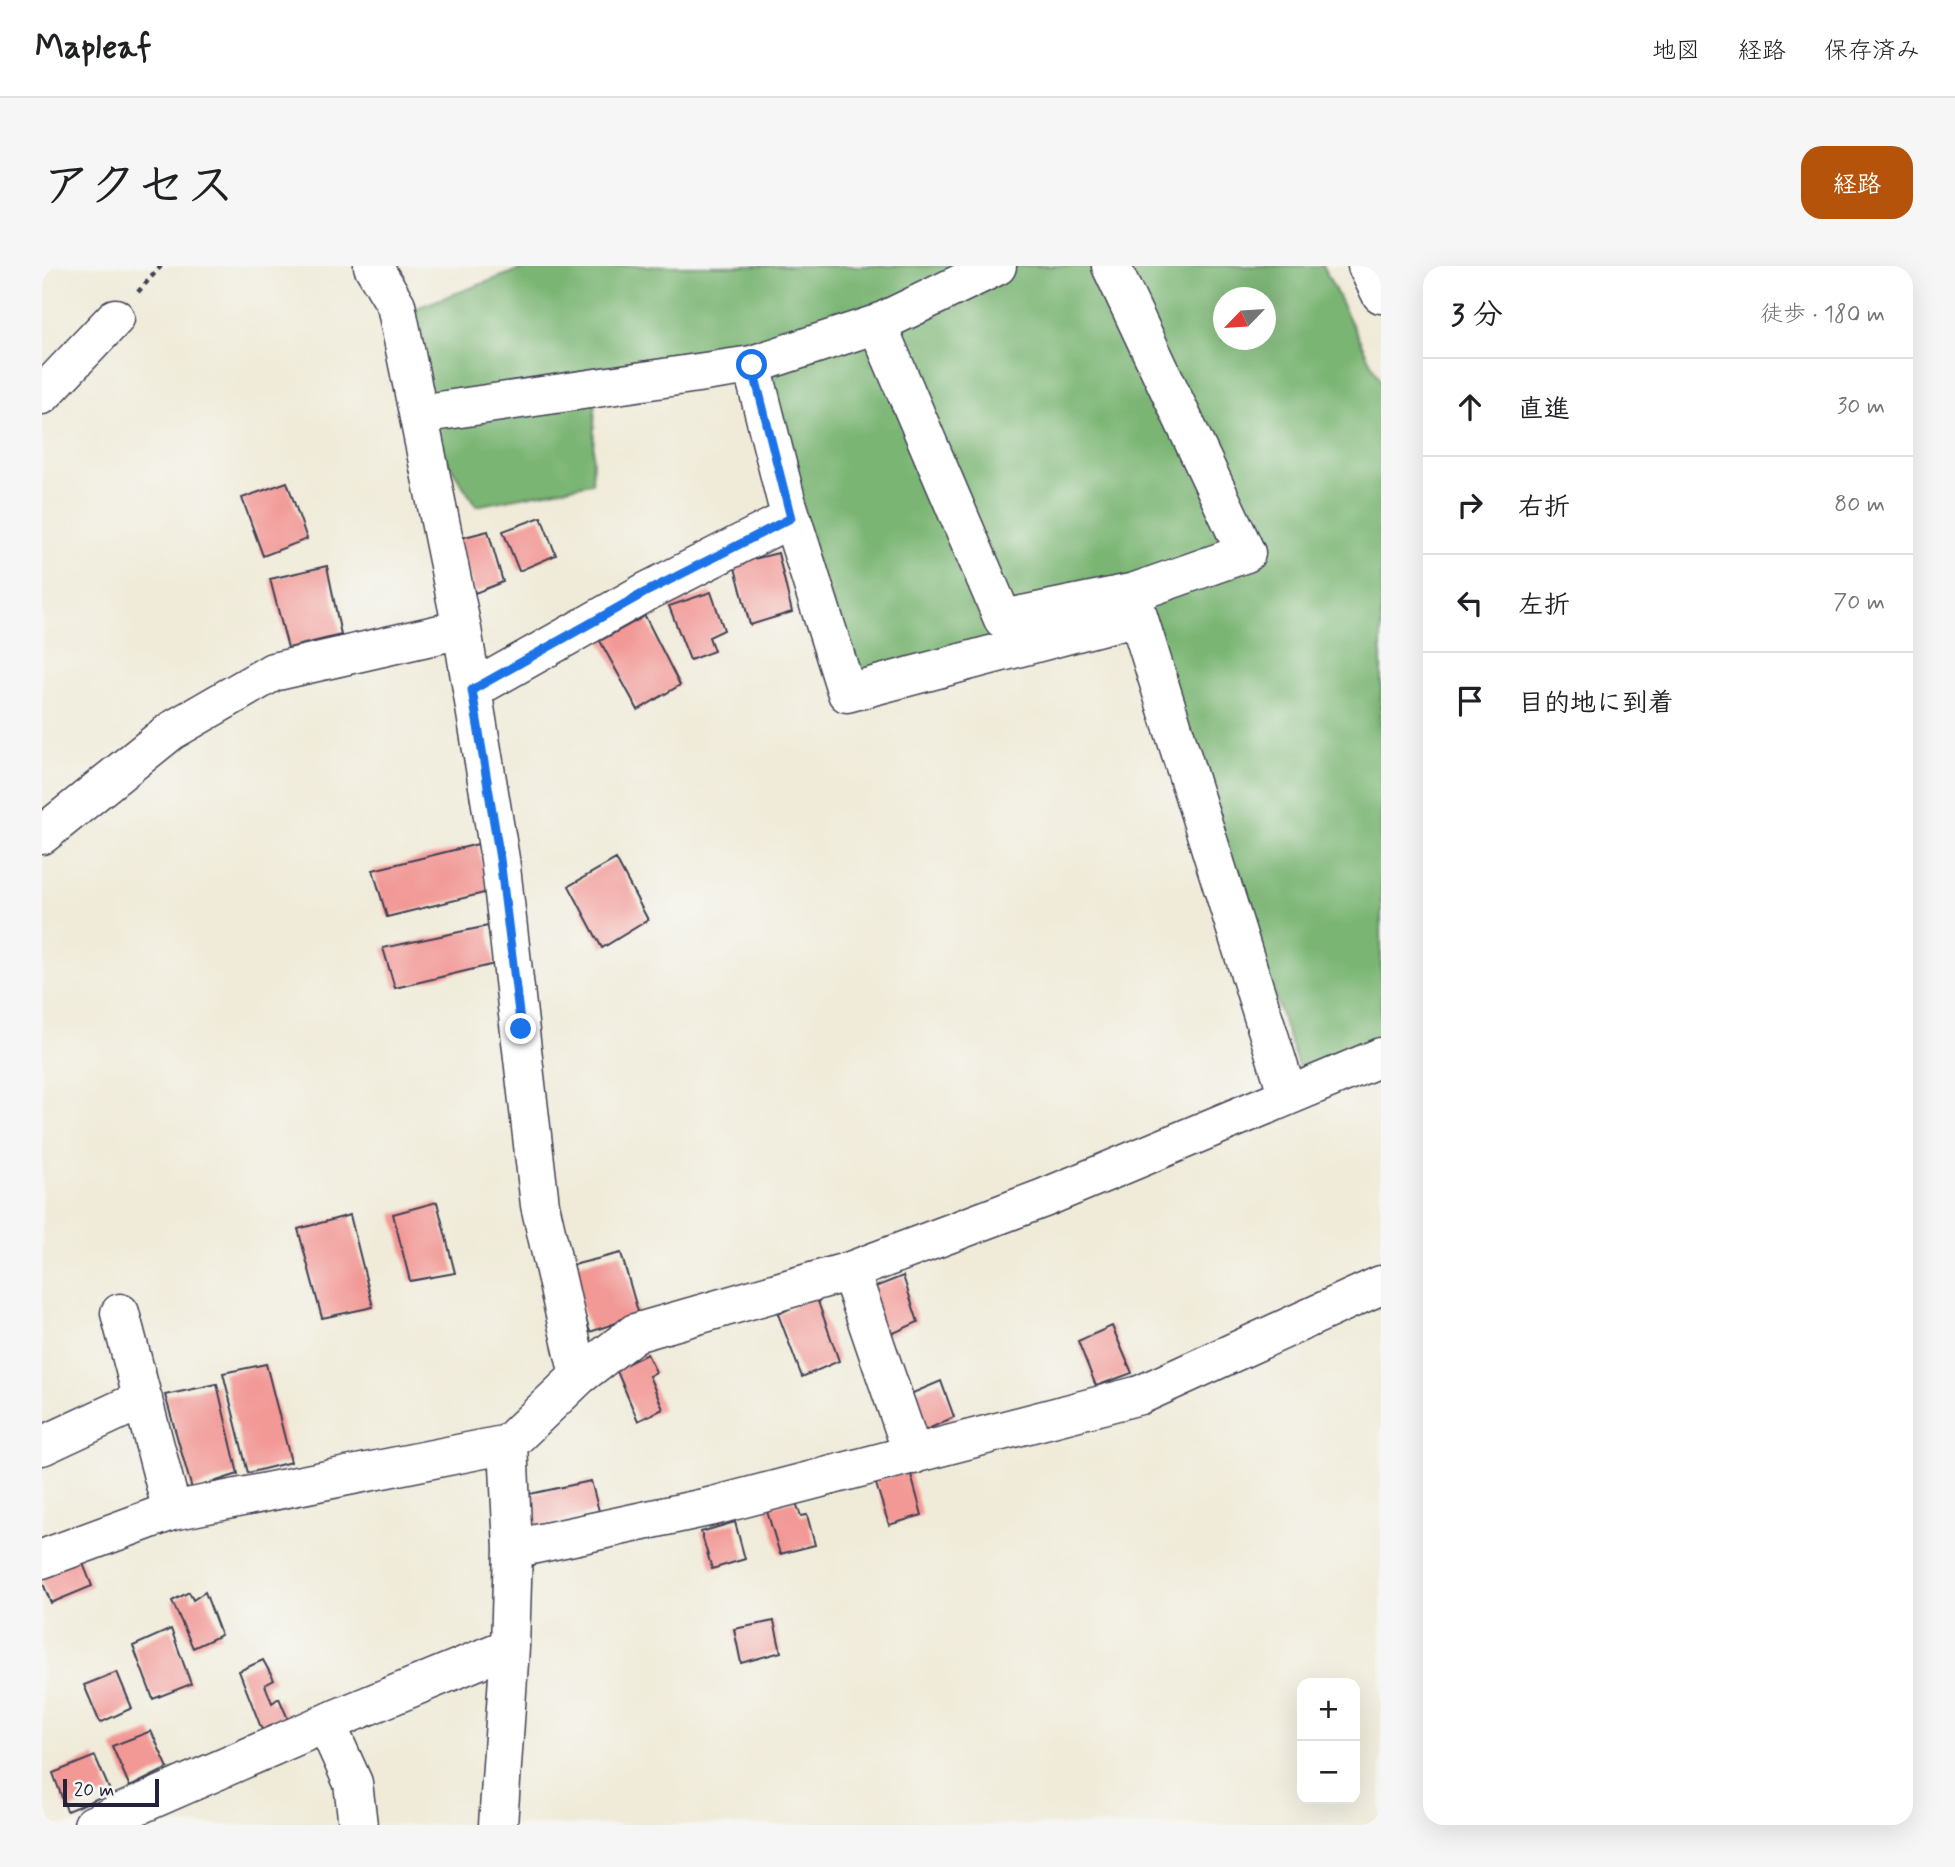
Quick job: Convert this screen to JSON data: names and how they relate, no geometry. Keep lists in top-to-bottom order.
{
  "scale_bar": "20 m",
  "north": "bottom left",
  "page": {
    "header": "Mapleaf",
    "nav": ["地図", "経路", "保存済み"],
    "title": "アクセス",
    "buttons": "経路",
    "heading": ["3 分", "徒歩 · 180 m"],
    "list": [
      ["直進", "30 m"],
      ["右折", "80 m"],
      ["左折", "70 m"],
      "目的地に到着"
    ],
    "map_buttons": ["+", "−"],
    "scale": "20 m"
  }
}
